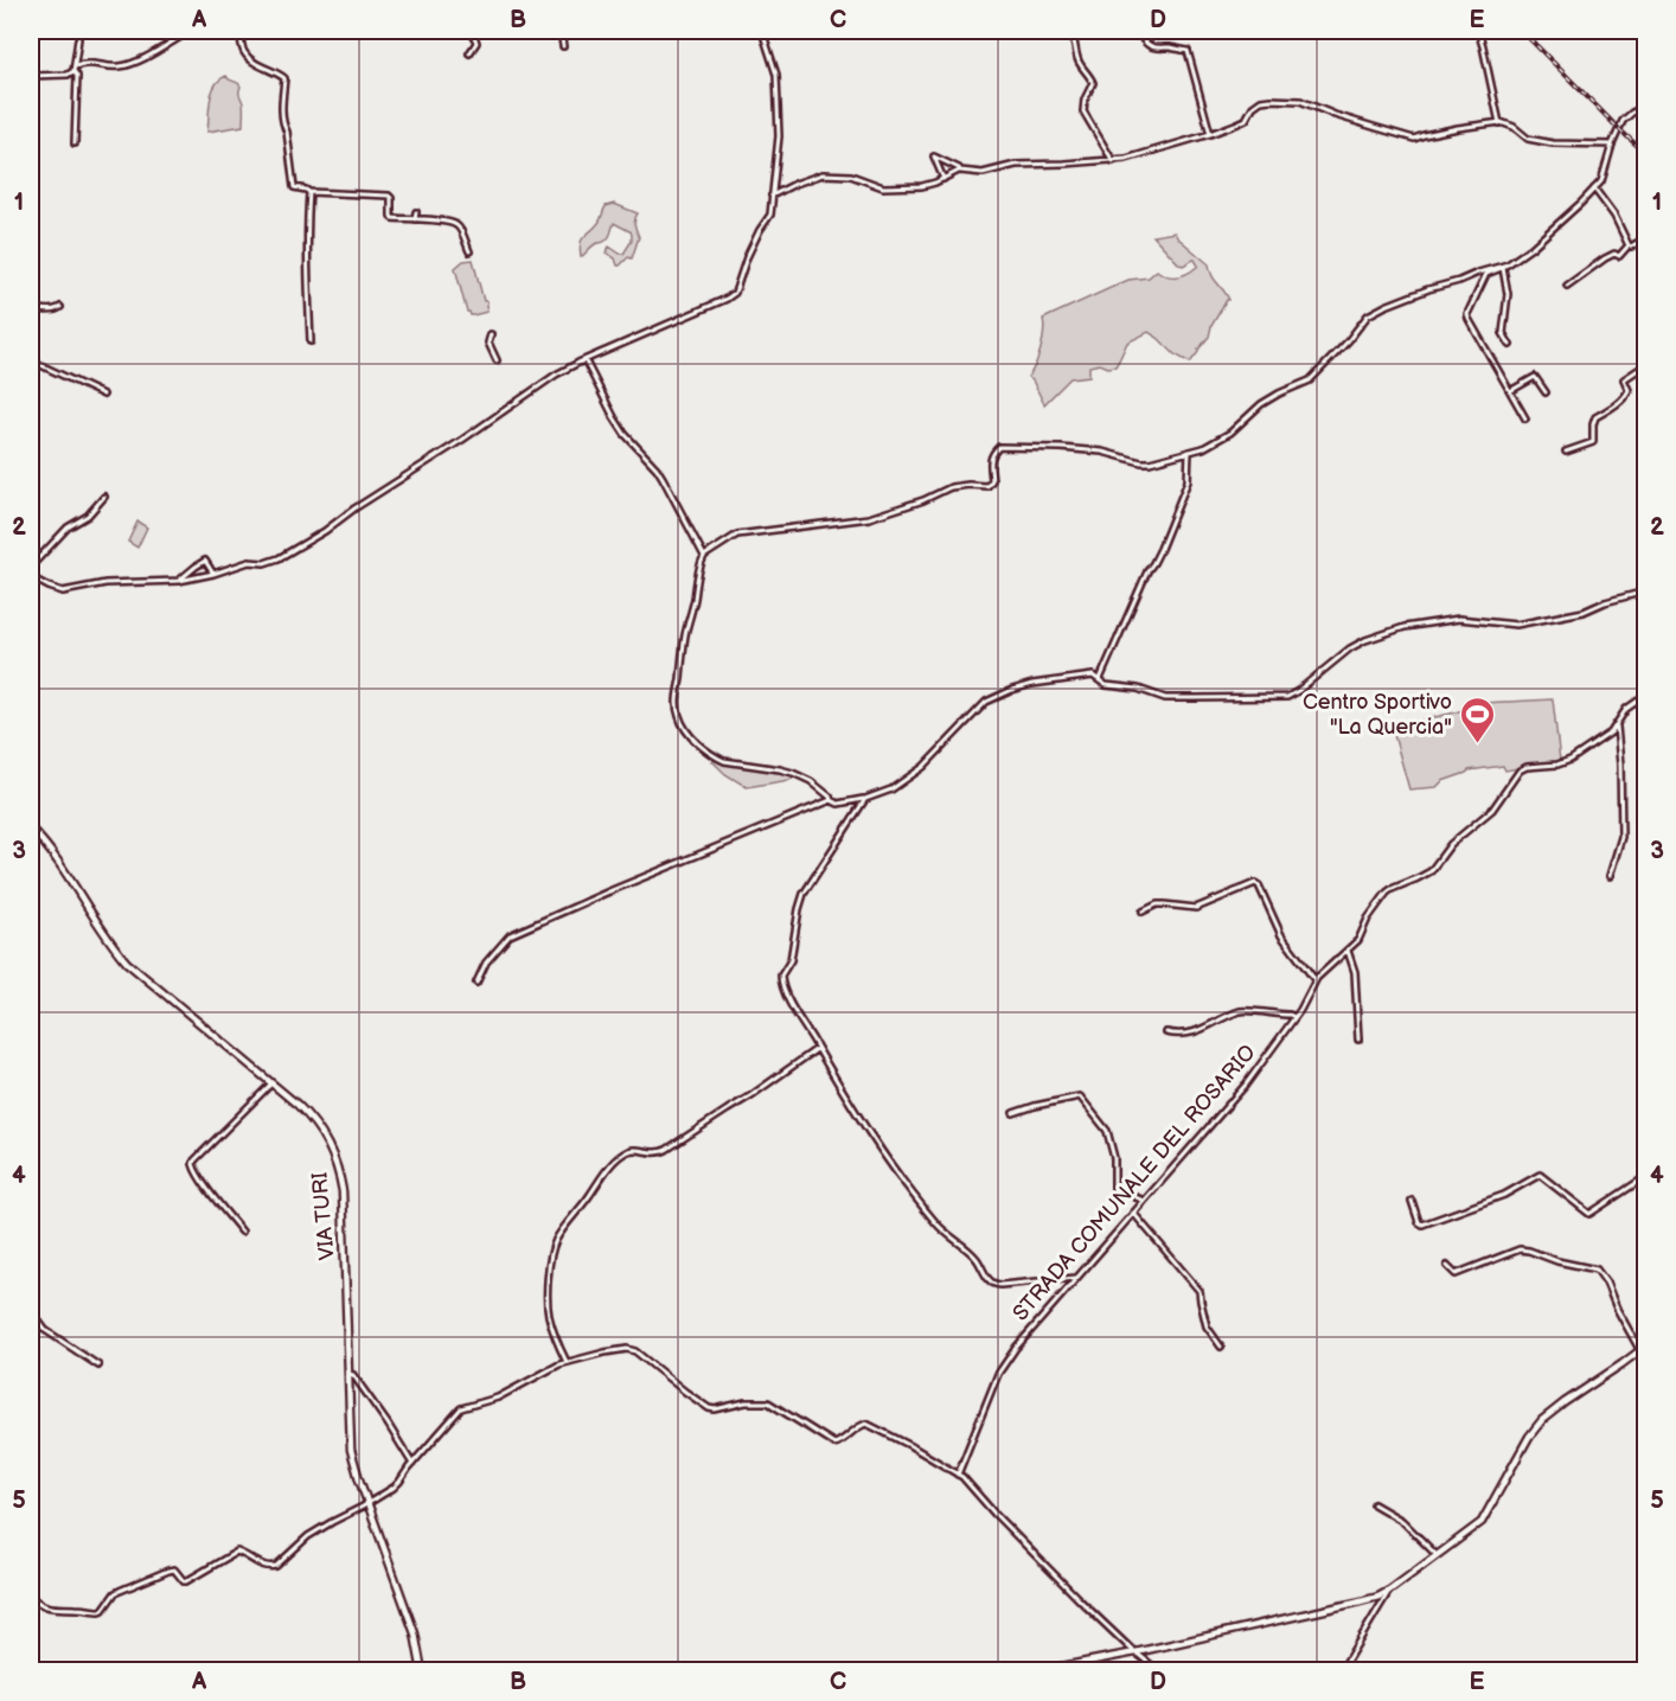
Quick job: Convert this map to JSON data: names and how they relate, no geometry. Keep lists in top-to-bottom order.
{
  "streets": {
    "main road": ["VIA TURI"],
    "street": ["STRADA COMUNALE DEL ROSARIO"]
  },
  "places": {
    "sports": ["Centro Sportivo \"La Quercia\""]
  },
  "grid": {
    "columns": [
      "A",
      "B",
      "C",
      "D",
      "E"
    ],
    "rows": [
      "1",
      "2",
      "3",
      "4",
      "5"
    ]
  }
}
